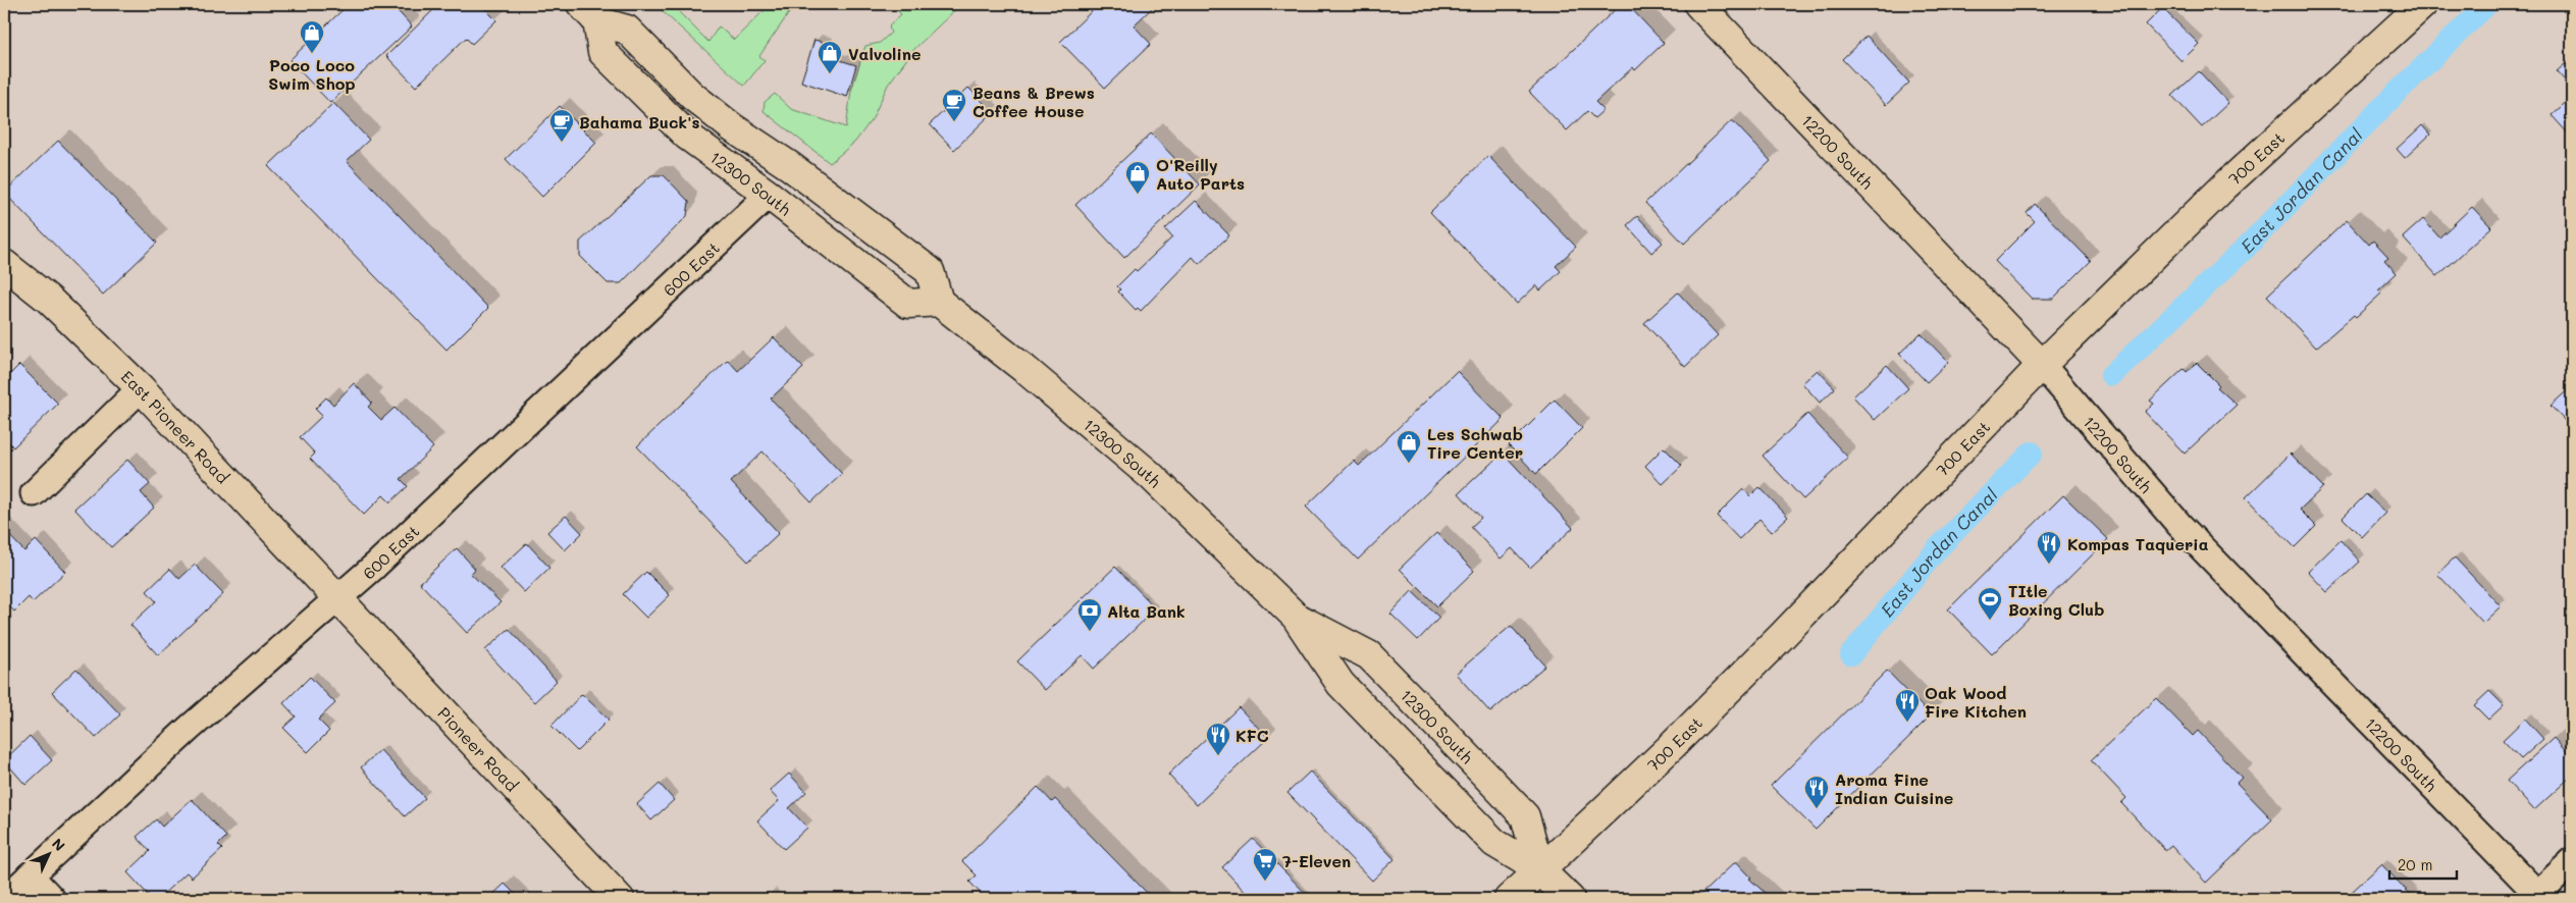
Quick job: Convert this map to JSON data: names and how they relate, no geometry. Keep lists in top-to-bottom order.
{
  "streets": {
    "main road": [
      "12200 South",
      "700 East",
      "12300 South",
      "East Pioneer Road",
      "Pioneer Road"
    ],
    "street": ["600 East"]
  },
  "crossings": [
    ["12200 South", "700 East"],
    ["700 East", "12300 South"],
    ["12300 South", "600 East"],
    ["600 East", "East Pioneer Road"],
    ["600 East", "Pioneer Road"],
    ["East Pioneer Road", "Pioneer Road"]
  ],
  "water": ["East Jordan Canal"],
  "places": {
    "shop": [
      "Poco Loco Swim Shop",
      "Valvoline",
      "O'Reilly Auto Parts",
      "Les Schwab Tire Center"
    ],
    "cafe": ["Beans & Brews Coffee House", "Bahama Buck's"],
    "restaurant": [
      "Kompas Taqueria",
      "Oak Wood Fire Kitchen",
      "KFC",
      "Aroma Fine Indian Cuisine"
    ],
    "sports": ["TItle Boxing Club"],
    "bank": ["Alta Bank"],
    "supermarket": ["7-Eleven"]
  },
  "scale_bar": "20 m",
  "north": "top right"
}
